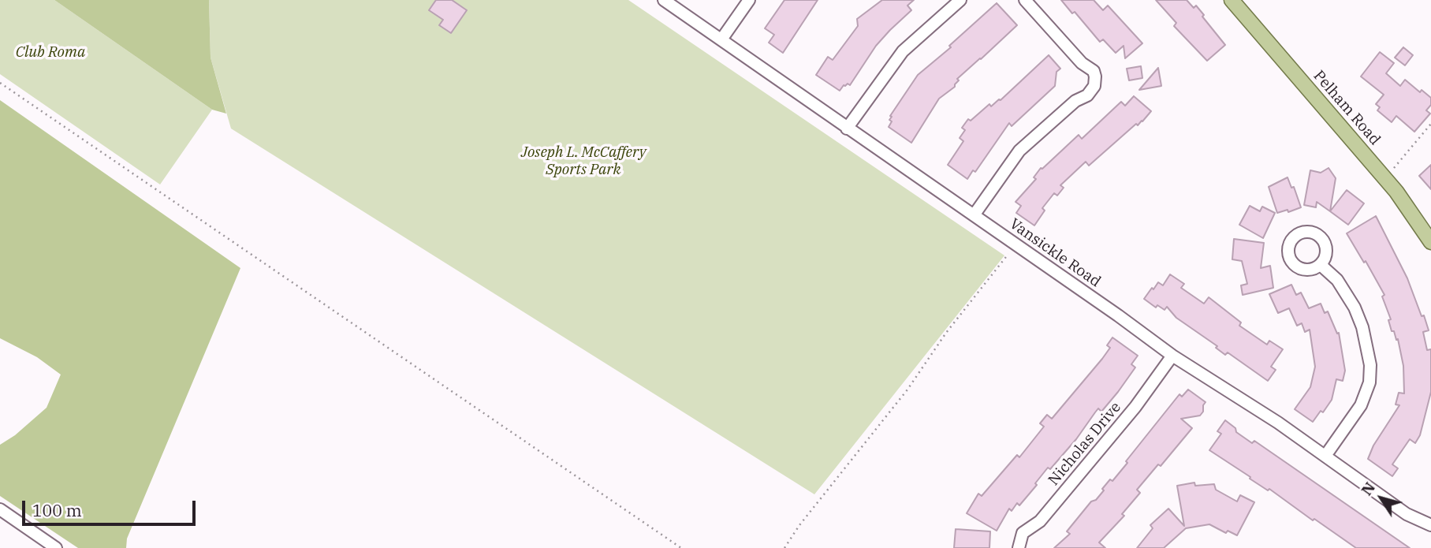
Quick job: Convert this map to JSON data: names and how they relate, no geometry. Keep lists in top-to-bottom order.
{
  "streets": {
    "main road": ["Pelham Road"],
    "street": ["Vansickle Road", "Nicholas Drive"]
  },
  "crossings": [
    ["Vansickle Road", "Nicholas Drive"]
  ],
  "parks": ["Club Roma", "Joseph L. McCaffery Sports Park"],
  "scale_bar": "100 m",
  "north": "top left"
}
